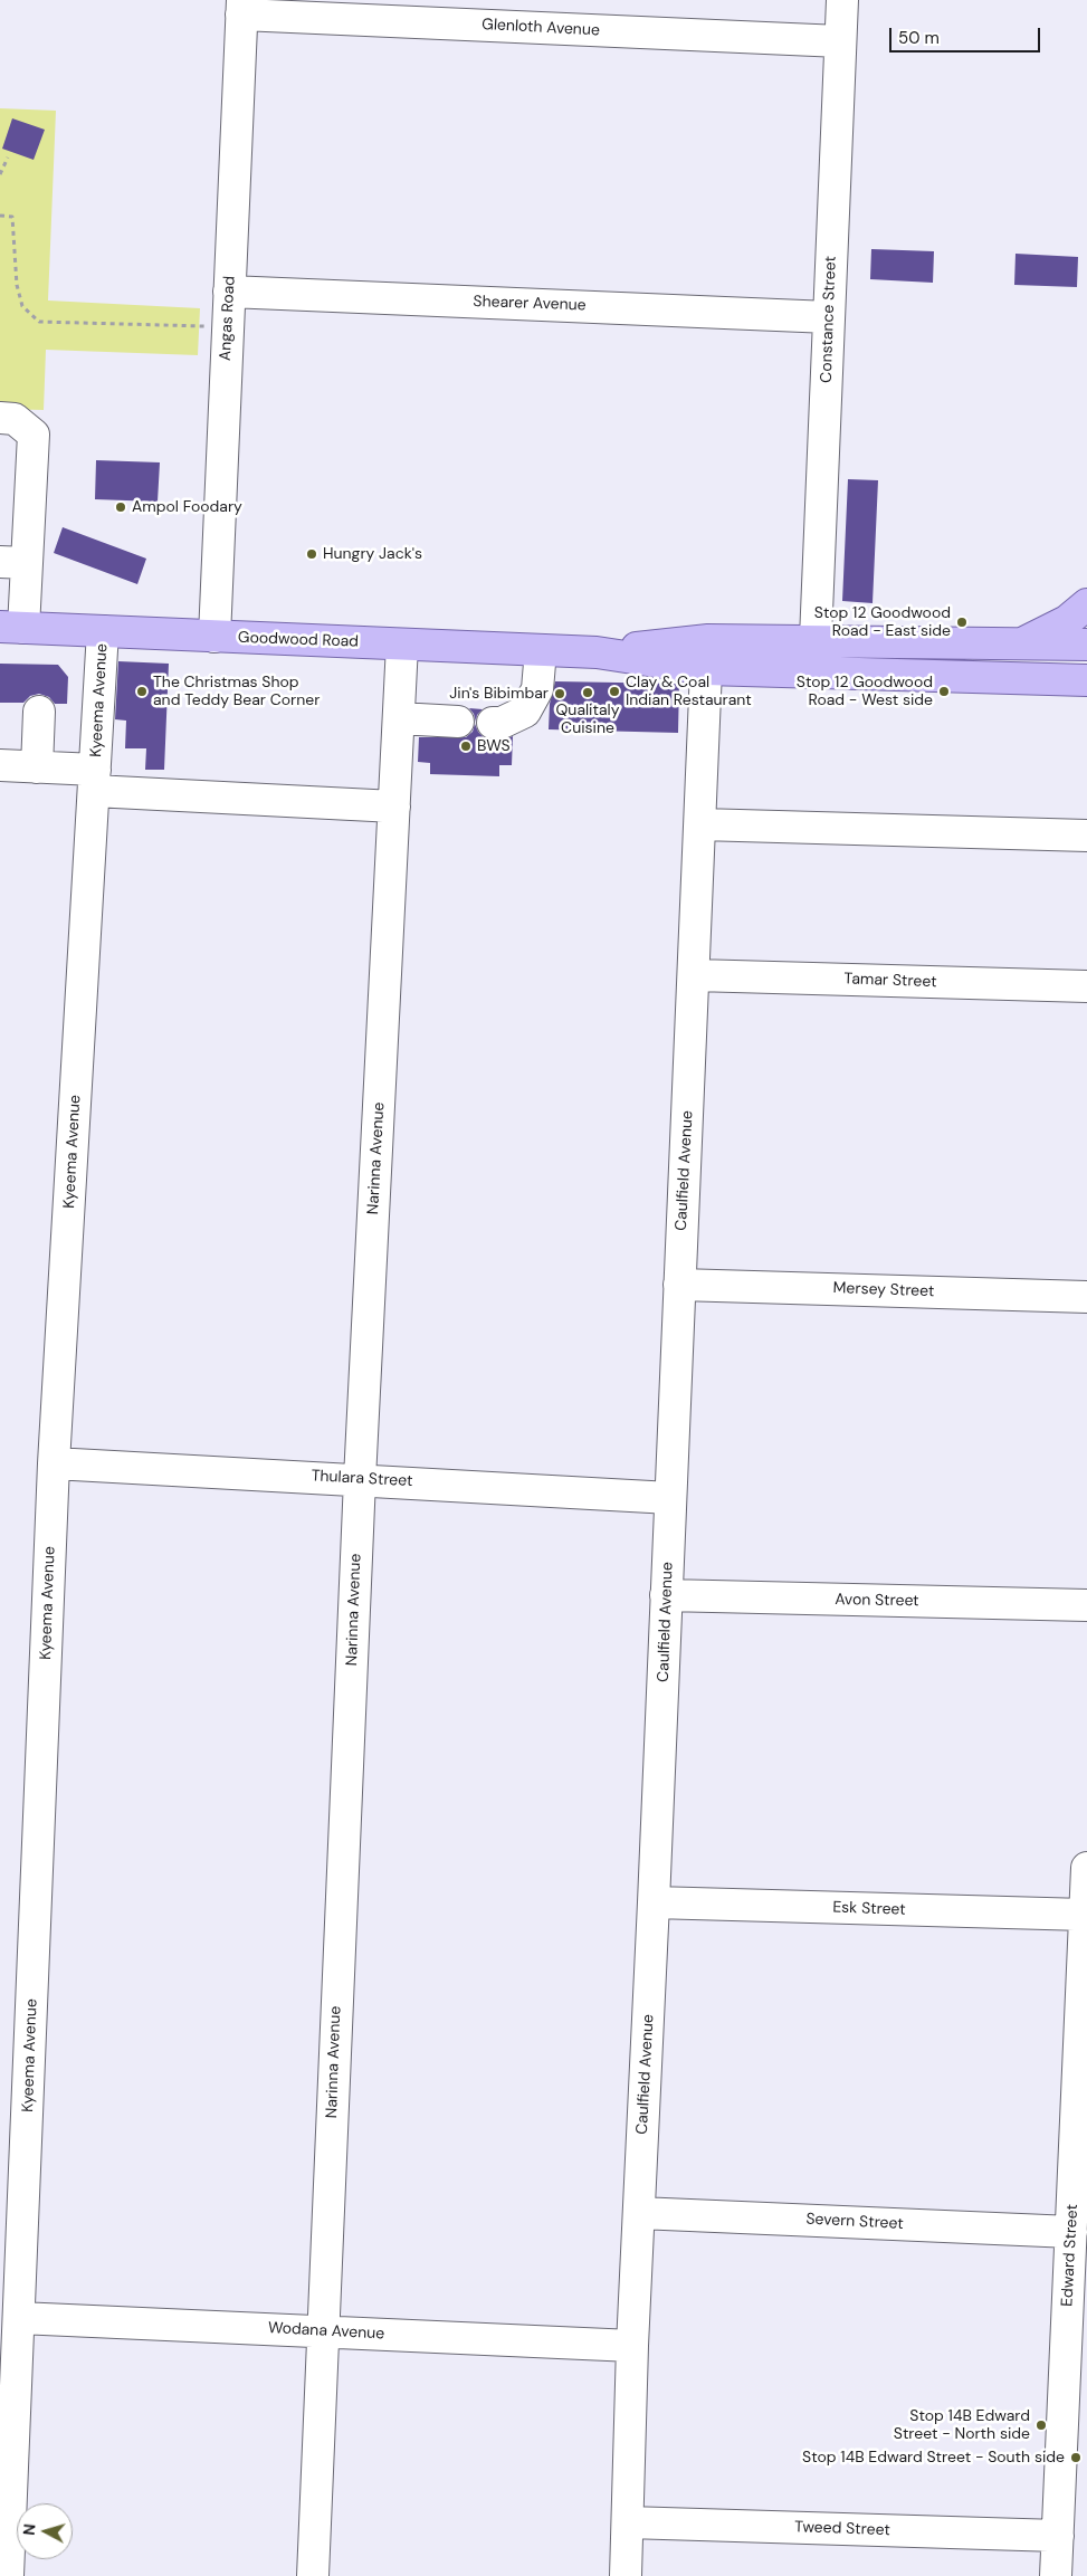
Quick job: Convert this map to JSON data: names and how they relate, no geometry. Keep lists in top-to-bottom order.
{
  "streets": {
    "main road": ["Goodwood Road"],
    "street": [
      "Glenloth Avenue",
      "Shearer Avenue",
      "Angas Road",
      "Constance Street",
      "Kyeema Avenue",
      "Tamar Street",
      "Narinna Avenue",
      "Caulfield Avenue",
      "Mersey Street",
      "Thulara Street",
      "Avon Street",
      "Esk Street",
      "Severn Street",
      "Edward Street",
      "Wodana Avenue",
      "Tweed Street"
    ]
  },
  "crossings": [
    ["Glenloth Avenue", "Angas Road"],
    ["Glenloth Avenue", "Constance Street"],
    ["Shearer Avenue", "Angas Road"],
    ["Shearer Avenue", "Constance Street"],
    ["Angas Road", "Goodwood Road"],
    ["Constance Street", "Goodwood Road"],
    ["Goodwood Road", "Kyeema Avenue"],
    ["Goodwood Road", "Narinna Avenue"],
    ["Goodwood Road", "Caulfield Avenue"],
    ["Kyeema Avenue", "Thulara Street"],
    ["Kyeema Avenue", "Wodana Avenue"],
    ["Tamar Street", "Caulfield Avenue"],
    ["Narinna Avenue", "Thulara Street"],
    ["Narinna Avenue", "Wodana Avenue"],
    ["Caulfield Avenue", "Mersey Street"],
    ["Caulfield Avenue", "Thulara Street"],
    ["Caulfield Avenue", "Avon Street"],
    ["Caulfield Avenue", "Esk Street"],
    ["Caulfield Avenue", "Severn Street"],
    ["Caulfield Avenue", "Wodana Avenue"],
    ["Caulfield Avenue", "Tweed Street"],
    ["Esk Street", "Edward Street"],
    ["Severn Street", "Edward Street"],
    ["Edward Street", "Tweed Street"]
  ],
  "places": [
    "Ampol Foodary",
    "Hungry Jack's",
    "Stop 12 Goodwood Road - East side",
    "The Christmas Shop and Teddy Bear Corner",
    "Clay & Coal Indian Restaurant",
    "Stop 12 Goodwood Road - West side",
    "Qualitaly Cuisine",
    "Jin's Bibimbar",
    "BWS",
    "Stop 14B Edward Street - North side",
    "Stop 14B Edward Street - South side"
  ],
  "scale_bar": "50 m",
  "north": "left"
}
